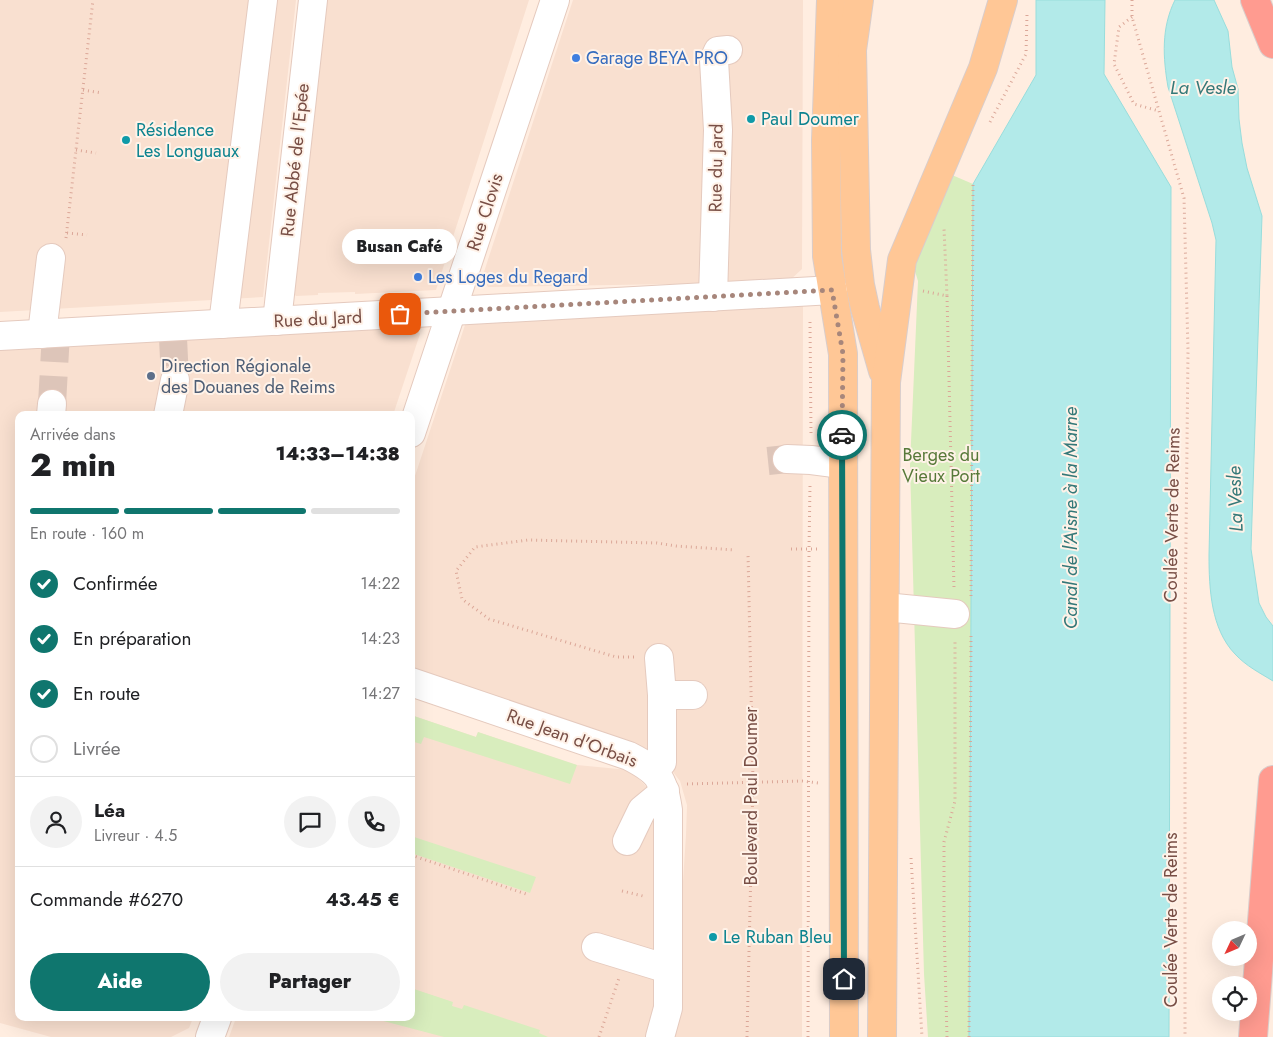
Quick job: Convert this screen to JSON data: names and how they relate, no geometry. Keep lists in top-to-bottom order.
{
  "streets": {
    "street": [
      "Rue Abbé de l'Epée",
      "Rue du Jard",
      "Rue Clovis",
      "Rue Jean d'Orbais"
    ],
    "path": ["Coulée Verte de Reims", "Boulevard Paul Doumer"]
  },
  "crossings": [
    ["Rue Abbé de l'Epée", "Rue du Jard"],
    ["Rue du Jard", "Rue Clovis"]
  ],
  "water": ["La Vesle", "Canal de l'Aisne à la Marne"],
  "parks": ["Berges du Vieux Port"],
  "places": [
    "Garage BEYA PRO",
    "Paul Doumer",
    "Résidence Les Longuaux",
    "Les Loges du Regard",
    "Busan Café",
    "Direction Régionale des Douanes de Reims",
    "Le Ruban Bleu"
  ],
  "north": "bottom left",
  "page": {
    "bubble": "Busan Café",
    "heading": ["2 min", "Arrivée dans", "14:33–14:38"],
    "panel": [
      "Léa",
      "Livreur · 4.5",
      "Commande #6270",
      "43.45 €"
    ],
    "bar": "En route · 160 m",
    "list": [
      ["Confirmée", "14:22"],
      ["En préparation", "14:23"],
      ["En route", "14:27"],
      "Livrée"
    ],
    "buttons": ["Aide", "Partager"]
  }
}
